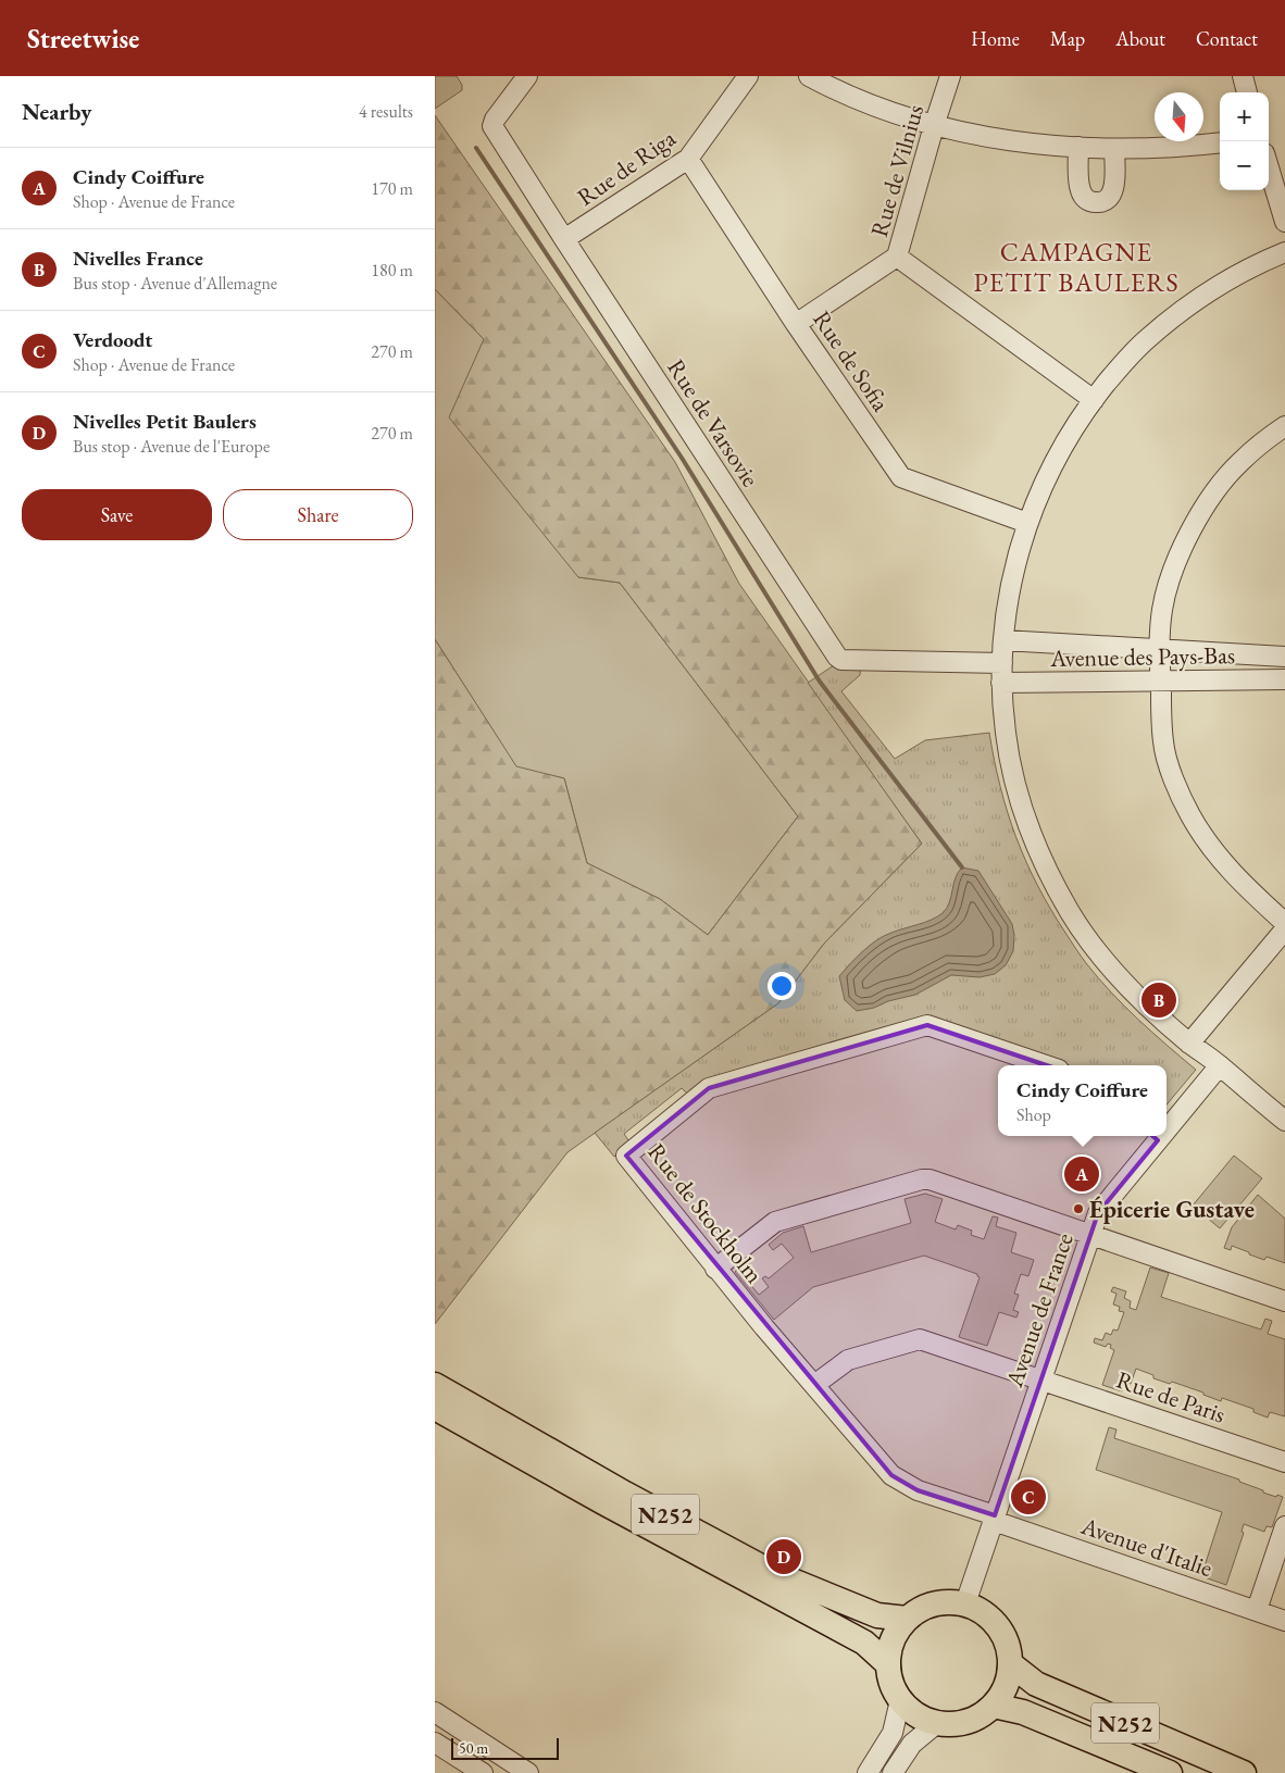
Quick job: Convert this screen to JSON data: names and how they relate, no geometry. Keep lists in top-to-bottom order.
{
  "streets": {
    "main road": ["N252"],
    "street": [
      "Rue de Riga",
      "Rue de Vilnius",
      "Rue de Sofia",
      "Rue de Varsovie",
      "Avenue des Pays-Bas",
      "Rue de Stockholm",
      "Avenue de France",
      "Rue de Paris",
      "Avenue d'Italie"
    ]
  },
  "crossings": [
    ["Rue de Riga", "Rue de Sofia"],
    ["Rue de Riga", "Rue de Varsovie"],
    ["Rue de Vilnius", "Rue de Sofia"],
    ["Rue de Stockholm", "Avenue de France"],
    ["Rue de Stockholm", "Rue de Paris"],
    ["Rue de Stockholm", "Avenue d'Italie"],
    ["Avenue de France", "Rue de Paris"],
    ["Avenue de France", "N252"],
    ["Avenue de France", "Avenue d'Italie"]
  ],
  "districts": ["CAMPAGNE PETIT BAULERS"],
  "places": ["Épicerie Gustave"],
  "scale_bar": "50 m",
  "north": "bottom",
  "page": {
    "header": "Streetwise",
    "nav": [
      "Home",
      "Map",
      "About",
      "Contact"
    ],
    "heading": ["Nearby", "4 results"],
    "map_buttons": ["+", "−"],
    "list": [
      {
        "mark": "A",
        "name": "Cindy Coiffure",
        "note": "Shop · Avenue de France",
        "value": "170 m"
      },
      {
        "mark": "B",
        "name": "Nivelles France",
        "note": "Bus stop · Avenue d'Allemagne",
        "value": "180 m"
      },
      {
        "mark": "C",
        "name": "Verdoodt",
        "note": "Shop · Avenue de France",
        "value": "270 m"
      },
      {
        "mark": "D",
        "name": "Nivelles Petit Baulers",
        "note": "Bus stop · Avenue de l'Europe",
        "value": "270 m"
      }
    ],
    "buttons": ["Save", "Share"],
    "pins": [
      "B",
      "A",
      "C",
      "D"
    ],
    "popup": ["Cindy Coiffure", "Shop"],
    "scale": "50 m"
  }
}
